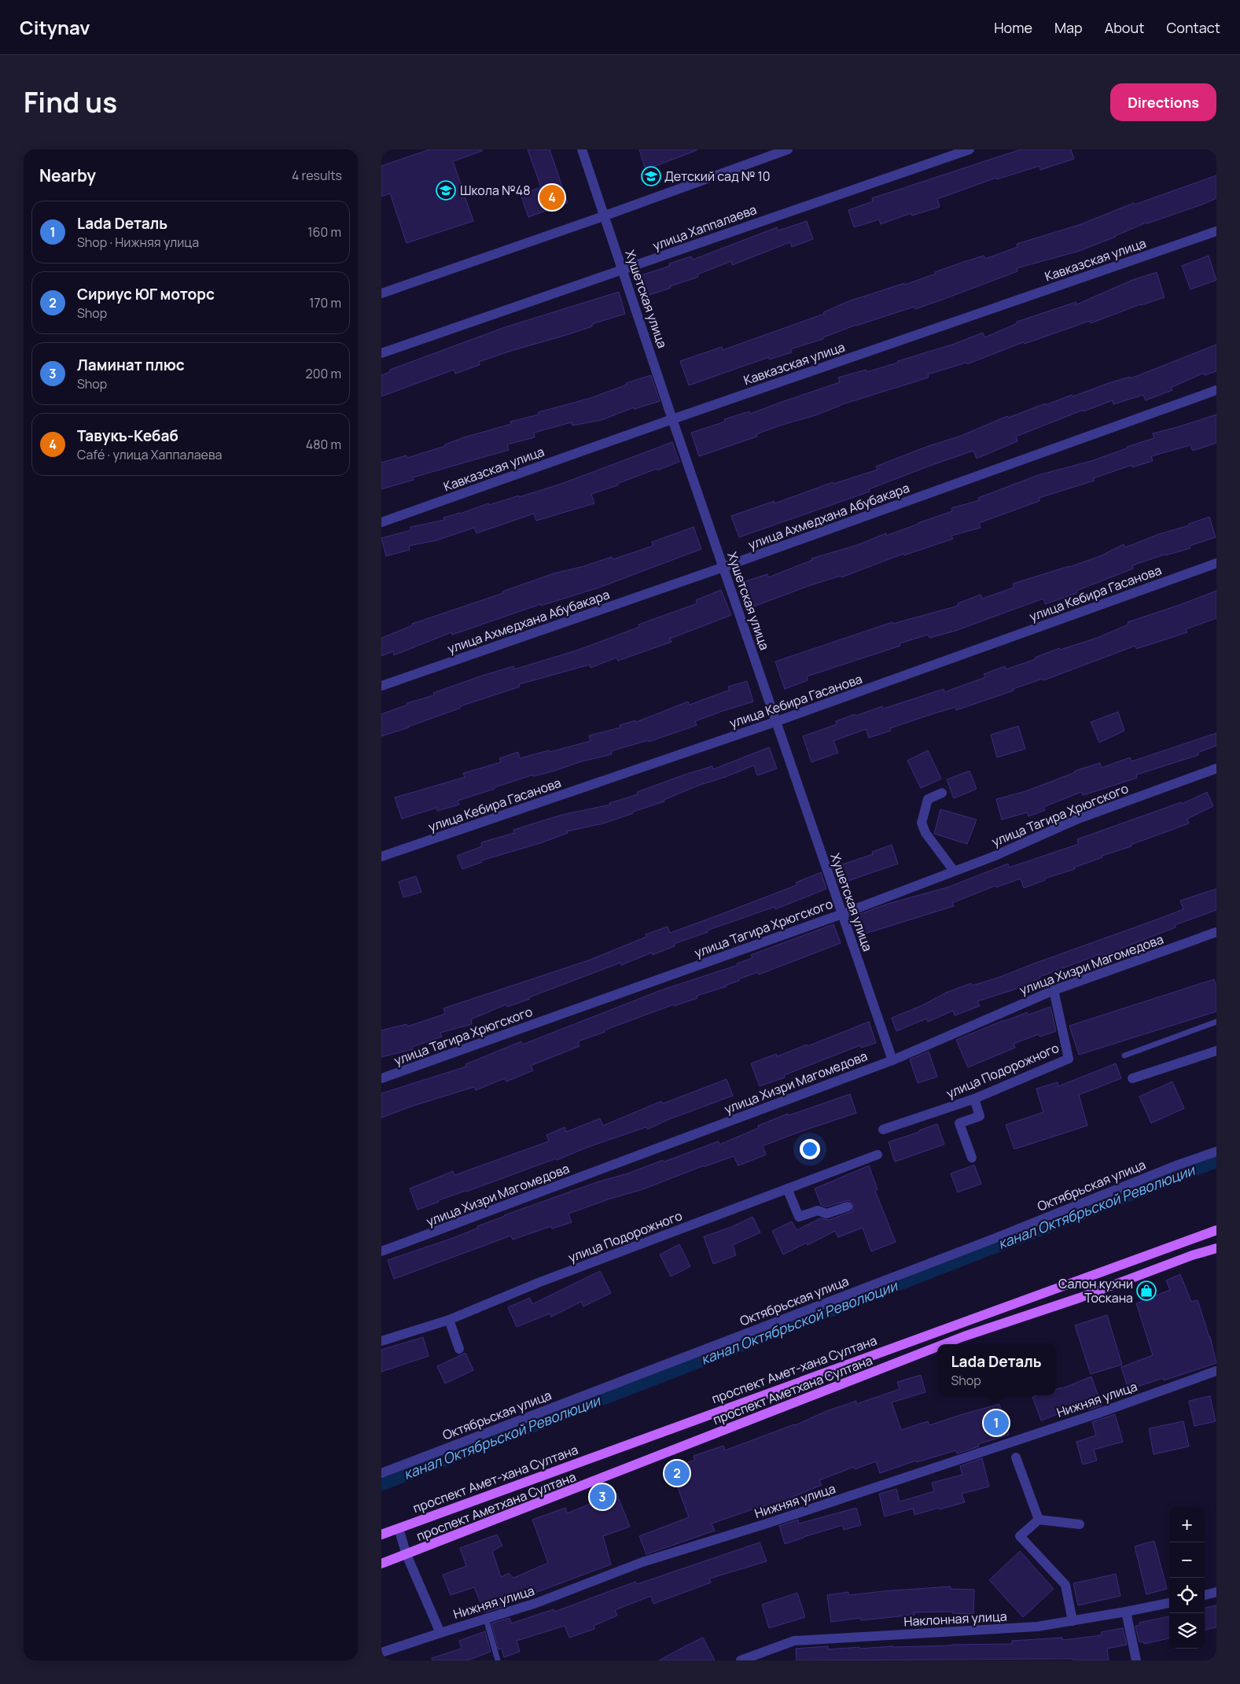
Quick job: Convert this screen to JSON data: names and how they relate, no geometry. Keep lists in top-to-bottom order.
{
  "streets": {
    "main road": ["проспект Амет-хана Султана", "проспект Аметхана Султана"],
    "street": [
      "улица Хаппалаева",
      "Кавказская улица",
      "Хушетская улица",
      "улица Ахмедхана Абубакара",
      "улица Кебира Гасанова",
      "улица Тагира Хрюгского",
      "улица Хизри Магомедова",
      "улица Подорожного",
      "Октябрьская улица",
      "Нижняя улица",
      "Наклонная улица"
    ]
  },
  "crossings": [
    ["улица Хаппалаева", "Хушетская улица"],
    ["Кавказская улица", "Хушетская улица"],
    ["Хушетская улица", "улица Ахмедхана Абубакара"],
    ["Хушетская улица", "улица Кебира Гасанова"],
    ["Хушетская улица", "улица Тагира Хрюгского"],
    ["Хушетская улица", "улица Хизри Магомедова"],
    ["улица Хизри Магомедова", "улица Подорожного"]
  ],
  "water": ["канал Октябрьской Революции"],
  "places": {
    "school or university": ["Детский сад № 10", "Школа №48"],
    "shop": ["Салон кухни Тоскана"]
  },
  "page": {
    "header": "Citynav",
    "nav": [
      "Home",
      "Map",
      "About",
      "Contact"
    ],
    "title": "Find us",
    "buttons": "Directions",
    "heading": ["Nearby", "4 results"],
    "pins": [
      "4",
      "1",
      "2",
      "3"
    ],
    "list": [
      {
        "mark": "1",
        "name": "Lada Dеталь",
        "note": "Shop · Нижняя улица",
        "value": "160 m"
      },
      {
        "mark": "2",
        "name": "Сириус ЮГ моторс",
        "note": "Shop",
        "value": "170 m"
      },
      {
        "mark": "3",
        "name": "Ламинат плюс",
        "note": "Shop",
        "value": "200 m"
      },
      {
        "mark": "4",
        "name": "Тавукъ-Кебаб",
        "note": "Café · улица Хаппалаева",
        "value": "480 m"
      }
    ],
    "popup": ["Lada Dеталь", "Shop"],
    "map_buttons": ["+", "−"]
  }
}
